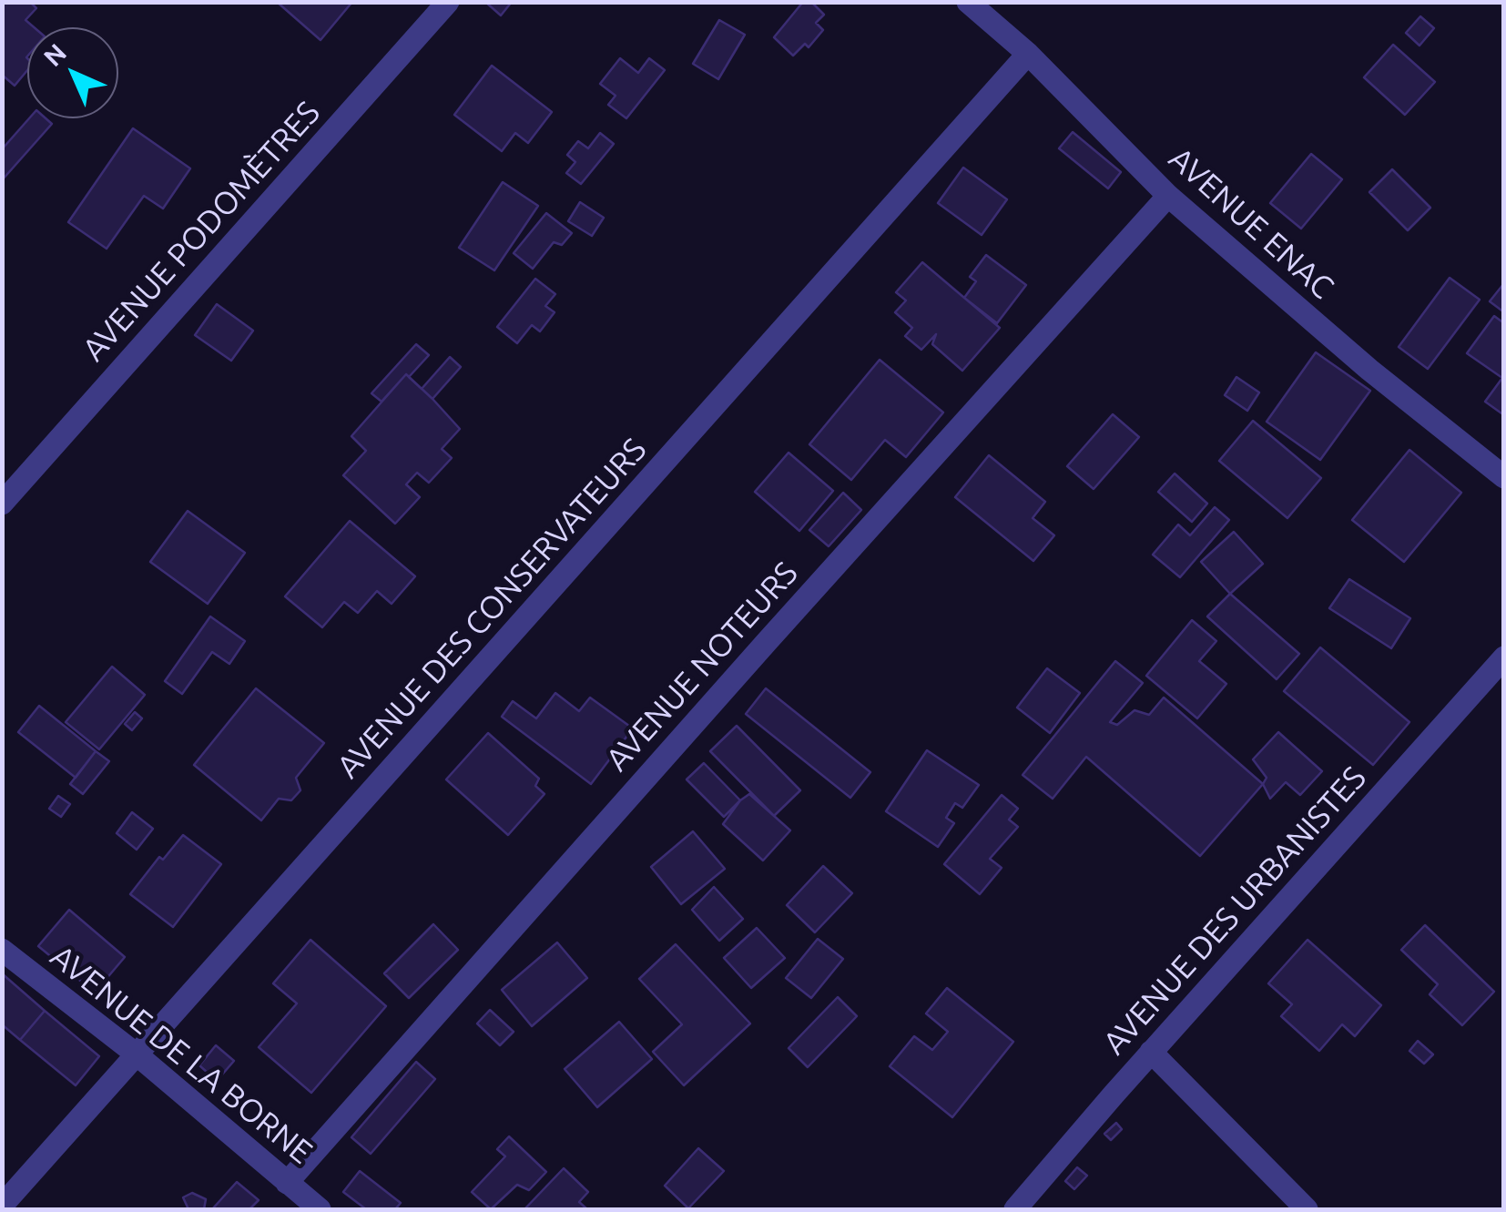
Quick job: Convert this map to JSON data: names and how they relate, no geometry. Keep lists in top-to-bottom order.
{
  "streets": {
    "street": [
      "AVENUE ENAC",
      "AVENUE PODOMÈTRES",
      "AVENUE DES CONSERVATEURS",
      "AVENUE NOTEURS",
      "AVENUE DES URBANISTES",
      "AVENUE DE LA BORNE"
    ]
  },
  "crossings": [
    ["AVENUE ENAC", "AVENUE DES CONSERVATEURS"],
    ["AVENUE ENAC", "AVENUE NOTEURS"],
    ["AVENUE DES CONSERVATEURS", "AVENUE DE LA BORNE"],
    ["AVENUE NOTEURS", "AVENUE DE LA BORNE"]
  ],
  "north": "top left"
}
